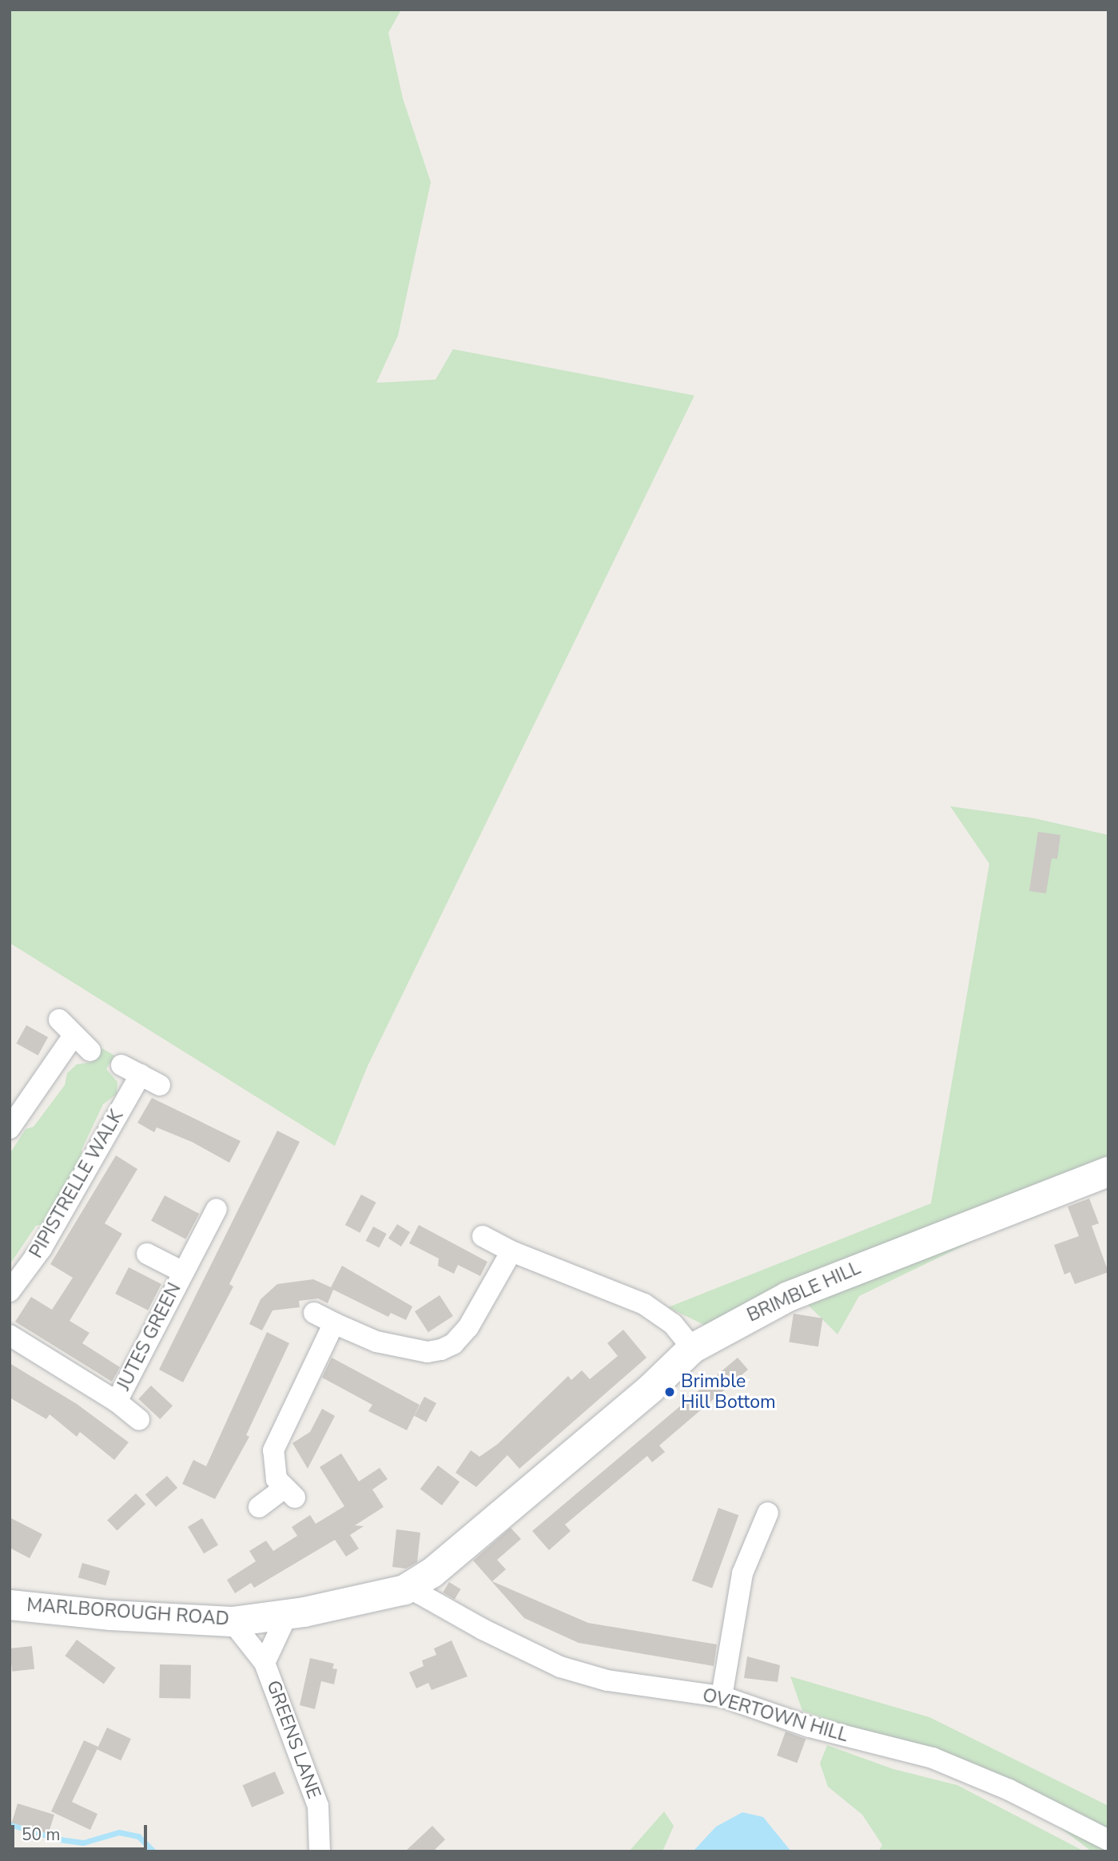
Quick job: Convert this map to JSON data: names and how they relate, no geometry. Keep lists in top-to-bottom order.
{
  "streets": {
    "main road": ["BRIMBLE HILL", "MARLBOROUGH ROAD"],
    "street": [
      "PIPISTRELLE WALK",
      "JUTES GREEN",
      "OVERTOWN HILL",
      "GREENS LANE"
    ]
  },
  "crossings": [
    ["BRIMBLE HILL", "MARLBOROUGH ROAD"],
    ["MARLBOROUGH ROAD", "OVERTOWN HILL"],
    ["MARLBOROUGH ROAD", "GREENS LANE"]
  ],
  "places": ["Brimble Hill Bottom"],
  "scale_bar": "50 m"
}
